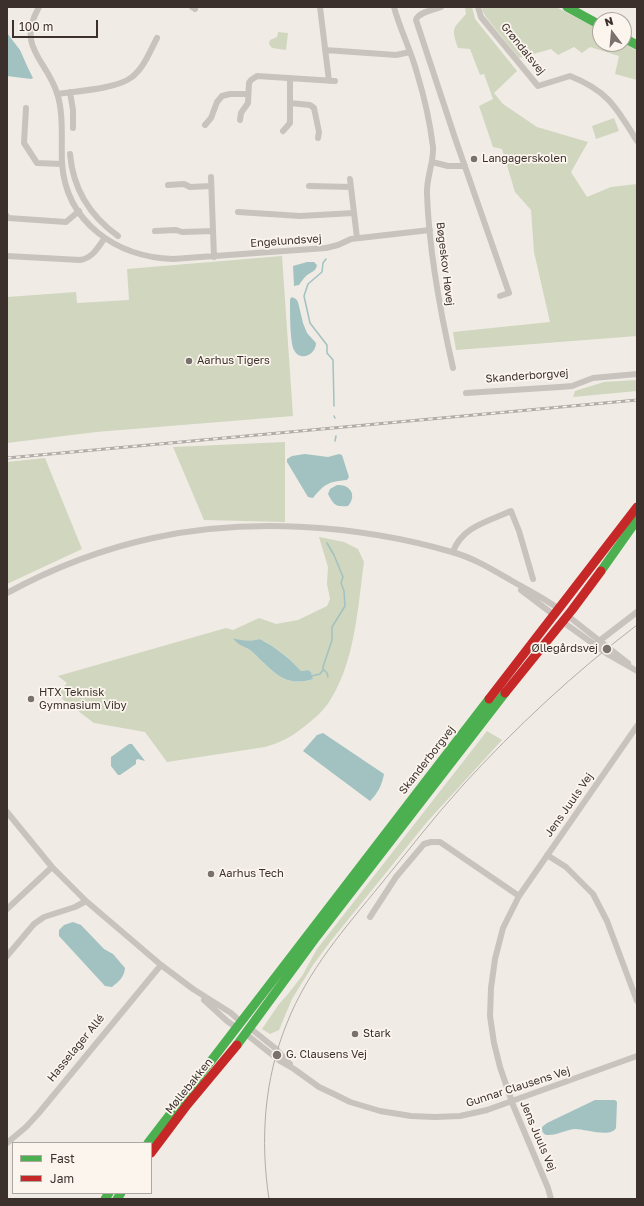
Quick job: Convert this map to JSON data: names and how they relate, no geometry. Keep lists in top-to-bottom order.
{
  "streets": {
    "main road": ["Skanderborgvej", "Møllebakken"],
    "street": [
      "Grøndalsvej",
      "Engelundsvej",
      "Bøgeskov Høvej",
      "Jens Juuls Vej",
      "Hasselager Allé",
      "Gunnar Clausens Vej"
    ]
  },
  "crossings": [
    ["Engelundsvej", "Bøgeskov Høvej"],
    ["Skanderborgvej", "Møllebakken"],
    ["Skanderborgvej", "Gunnar Clausens Vej"],
    ["Jens Juuls Vej", "Gunnar Clausens Vej"],
    ["Møllebakken", "Gunnar Clausens Vej"]
  ],
  "places": [
    "Langagerskolen",
    "Aarhus Tigers",
    "Øllegårdsvej",
    "HTX Teknisk Gymnasium Viby",
    "Aarhus Tech",
    "Stark",
    "G. Clausens Vej"
  ],
  "legend": ["Fast", "Jam"],
  "scale_bar": "100 m",
  "north": "top"
}
